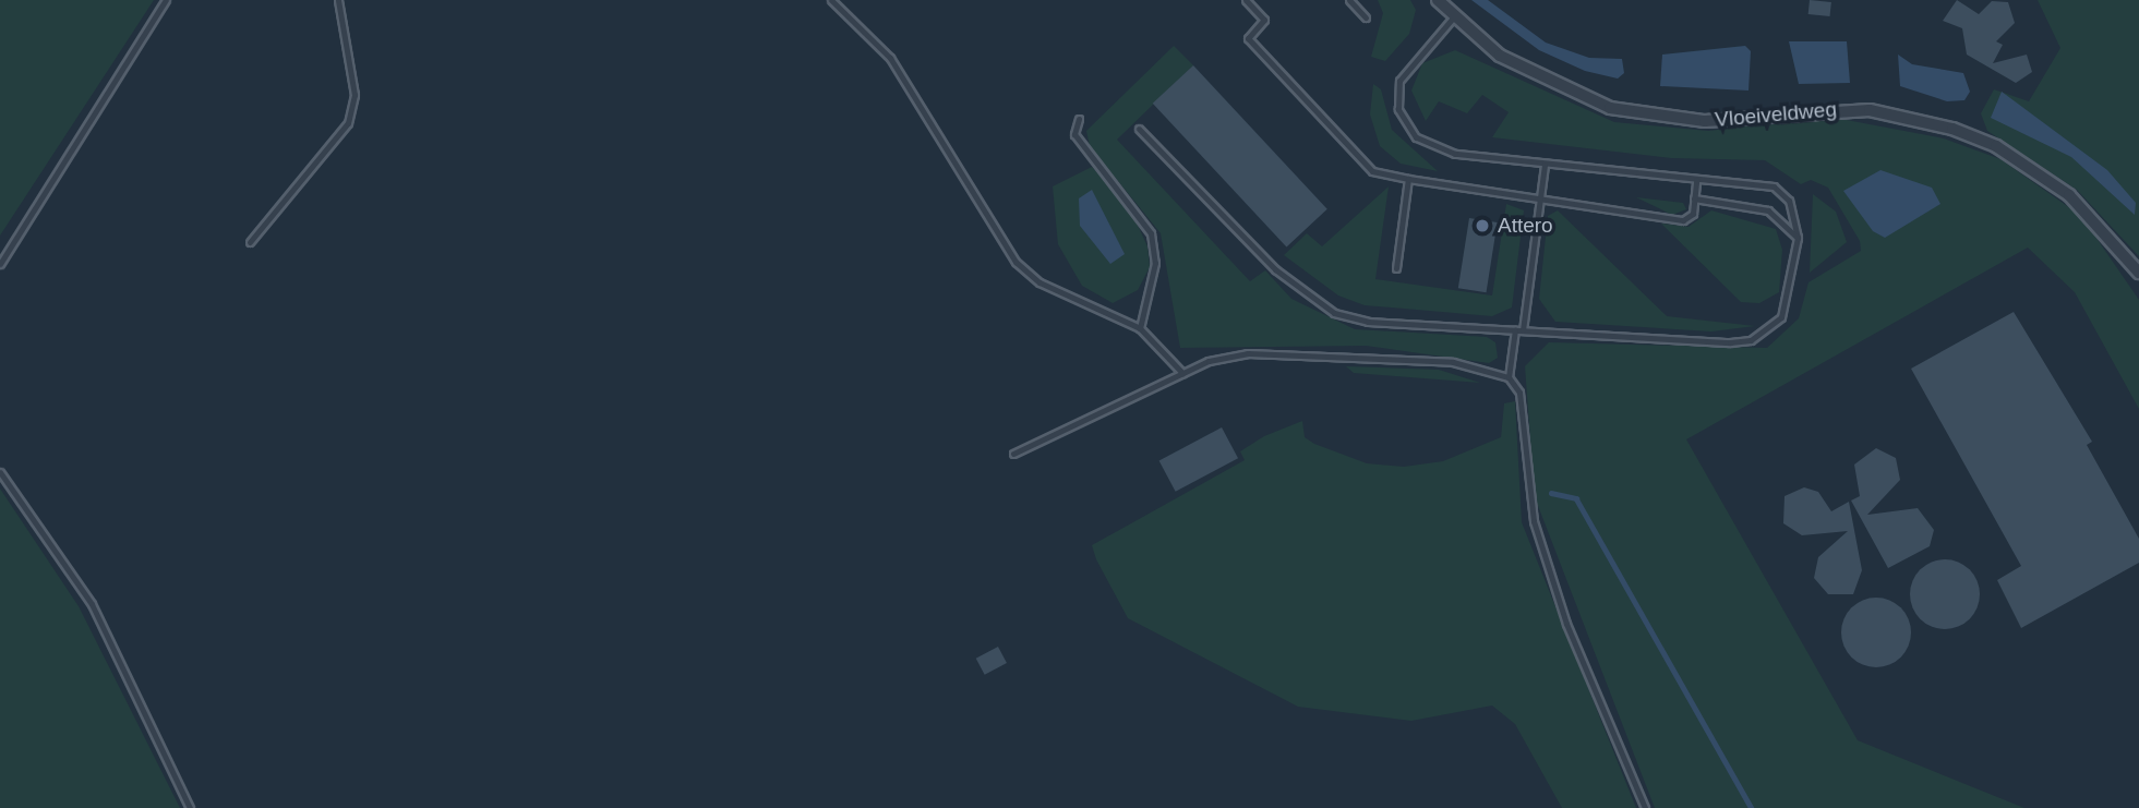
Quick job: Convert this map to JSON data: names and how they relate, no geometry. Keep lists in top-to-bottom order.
{
  "streets": {
    "street": ["Vloeiveldweg"]
  },
  "places": ["Attero"]
}
